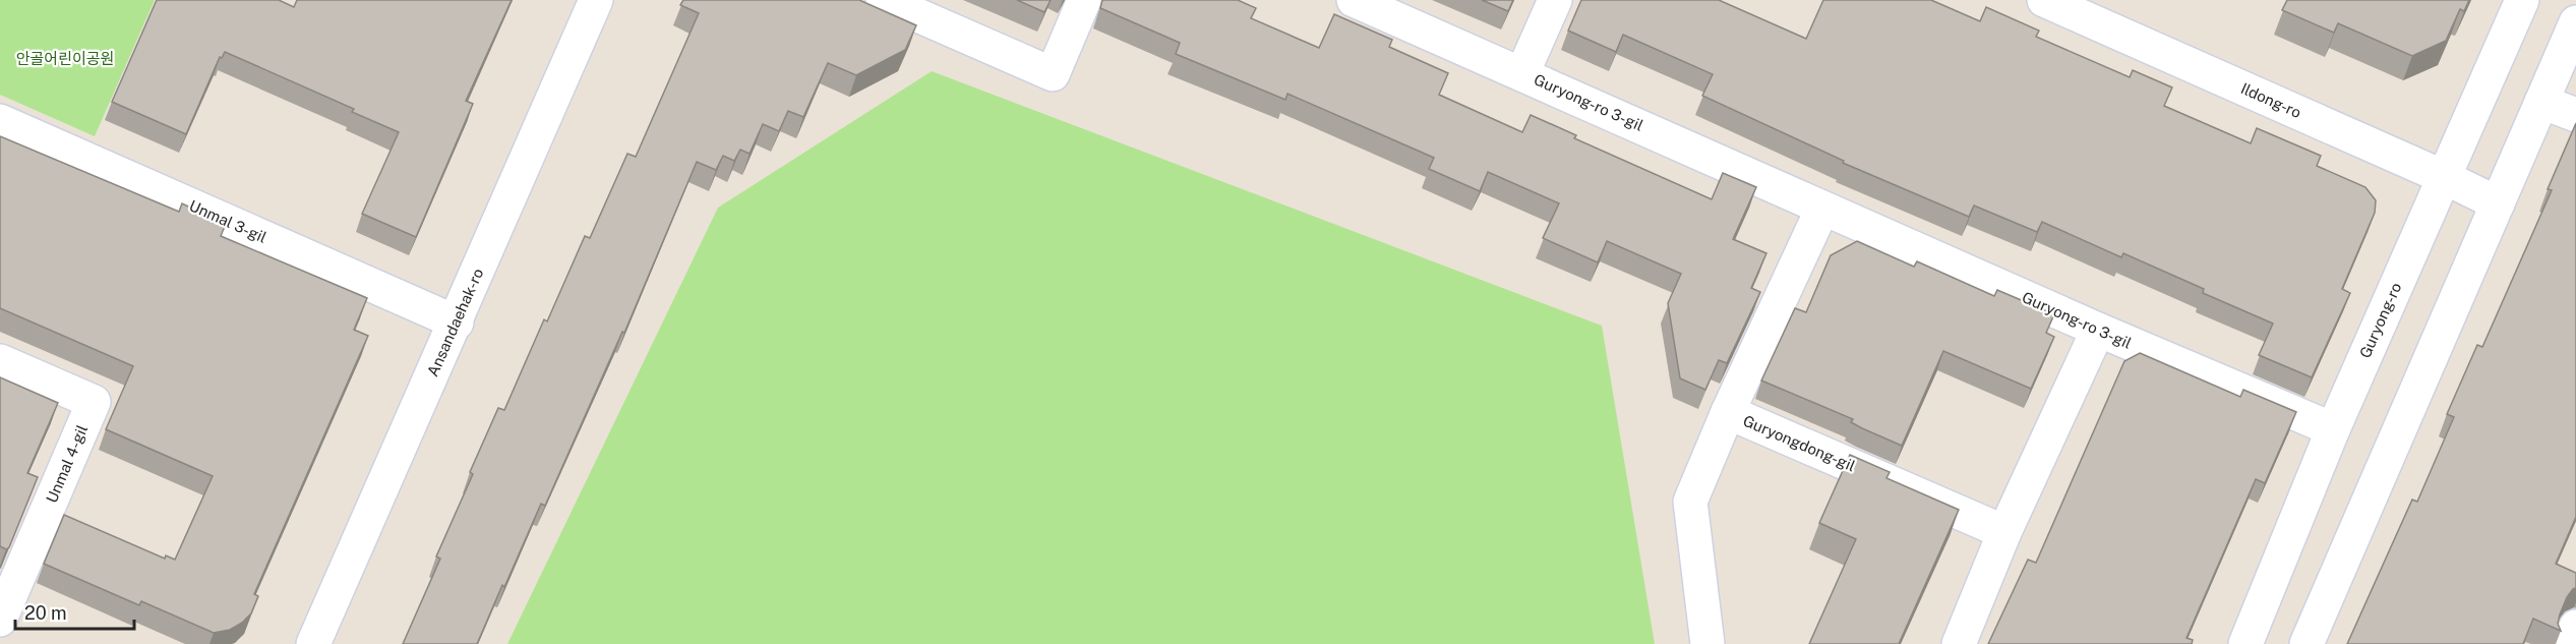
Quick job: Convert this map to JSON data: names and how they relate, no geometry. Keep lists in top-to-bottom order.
{
  "streets": {
    "street": [
      "Ildong-ro",
      "Guryong-ro 3-gil",
      "Unmal 3-gil",
      "Guryong-ro",
      "Ansandaehak-ro",
      "Guryongdong-gil",
      "Unmal 4-gil"
    ]
  },
  "crossings": [
    ["Ildong-ro", "Guryong-ro"],
    ["Guryong-ro 3-gil", "Guryong-ro"],
    ["Unmal 3-gil", "Ansandaehak-ro"]
  ],
  "parks": ["안골어린이공원"],
  "scale_bar": "20 m"
}
